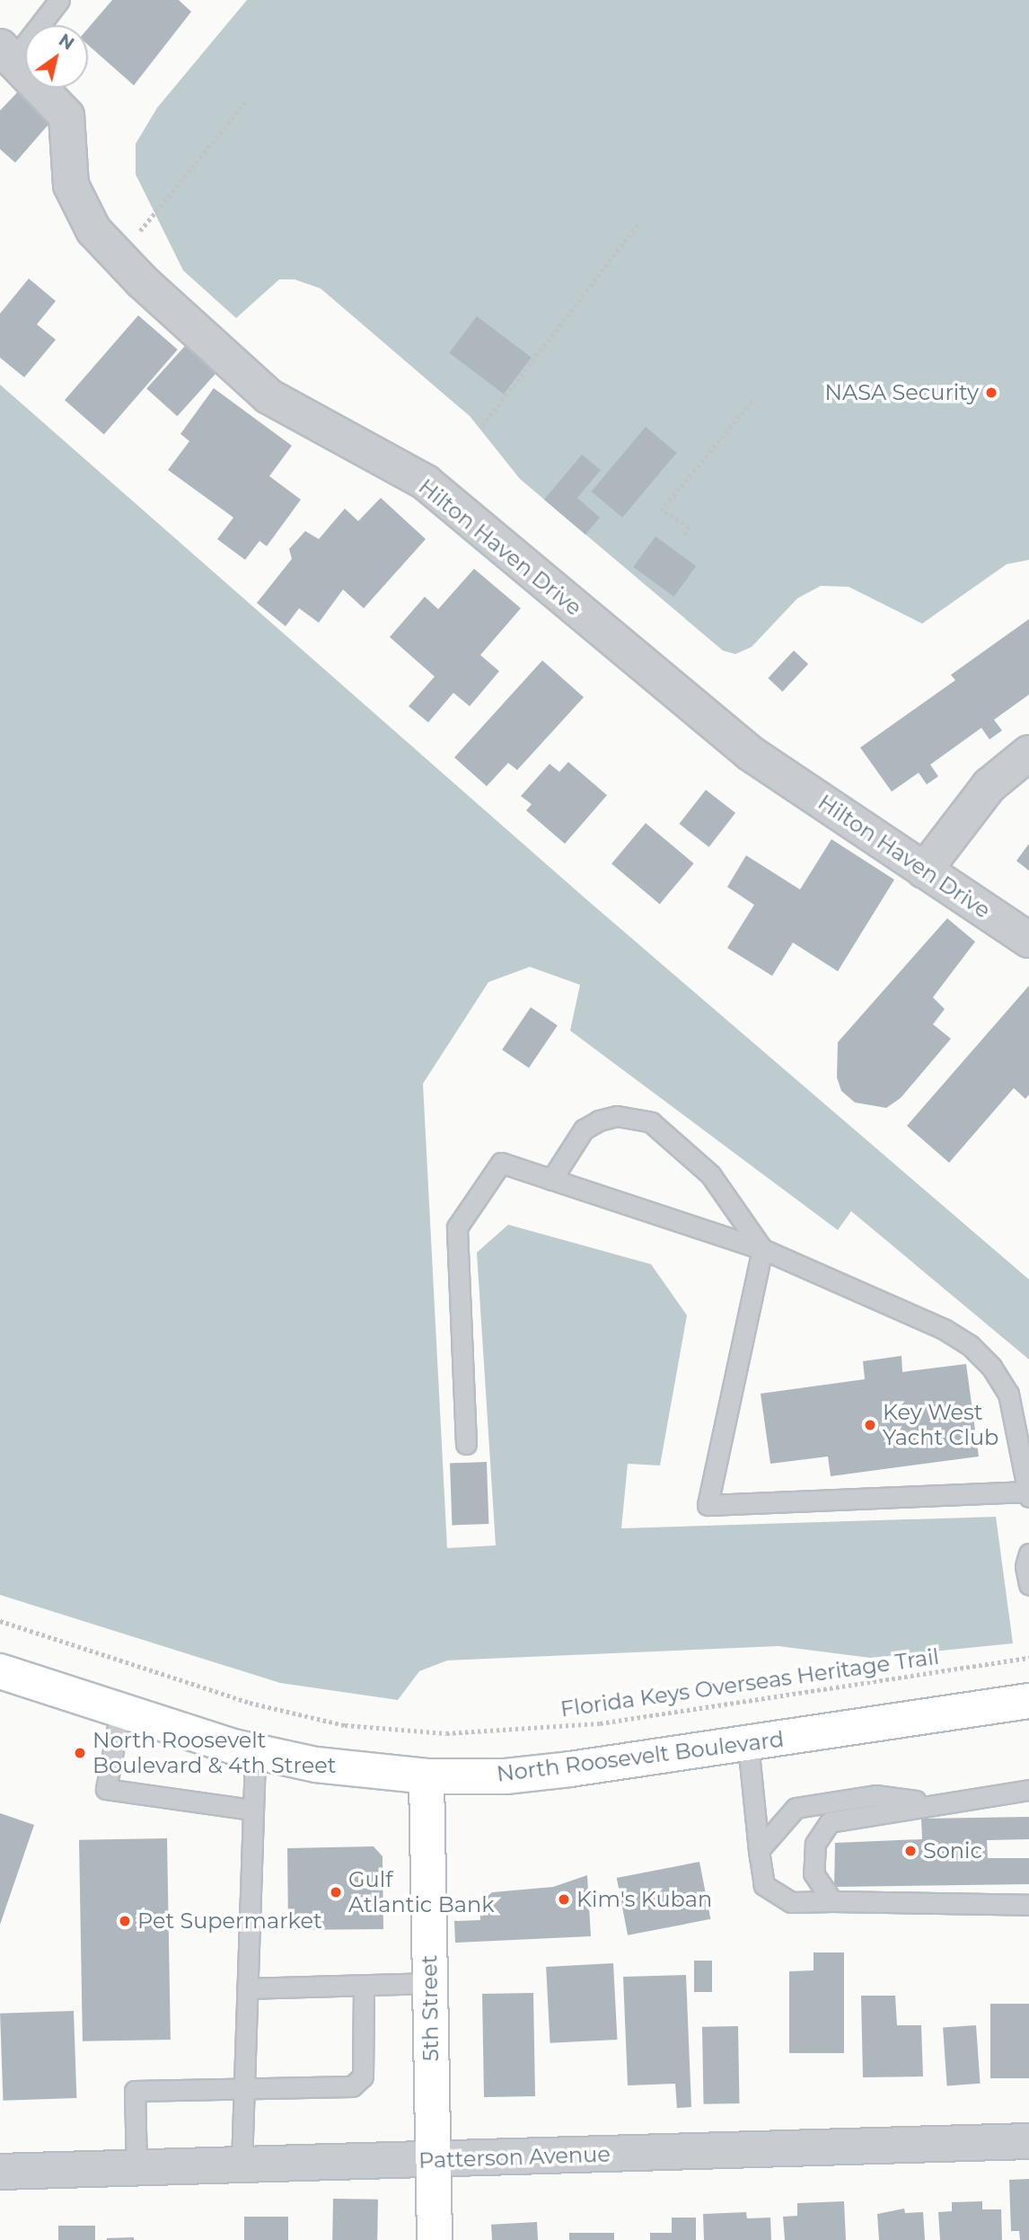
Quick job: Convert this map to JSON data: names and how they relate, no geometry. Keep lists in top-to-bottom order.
{
  "streets": {
    "main road": ["North Roosevelt Boulevard", "5th Street"],
    "street": ["Hilton Haven Drive", "Patterson Avenue"],
    "path": ["Florida Keys Overseas Heritage Trail"]
  },
  "crossings": [
    ["North Roosevelt Boulevard", "5th Street"],
    ["5th Street", "Patterson Avenue"]
  ],
  "places": [
    "NASA Security",
    "Key West Yacht Club",
    "North Roosevelt Boulevard & 4th Street",
    "Sonic",
    "Gulf Atlantic Bank",
    "Kim's Kuban",
    "Pet Supermarket"
  ],
  "north": "top right"
}
